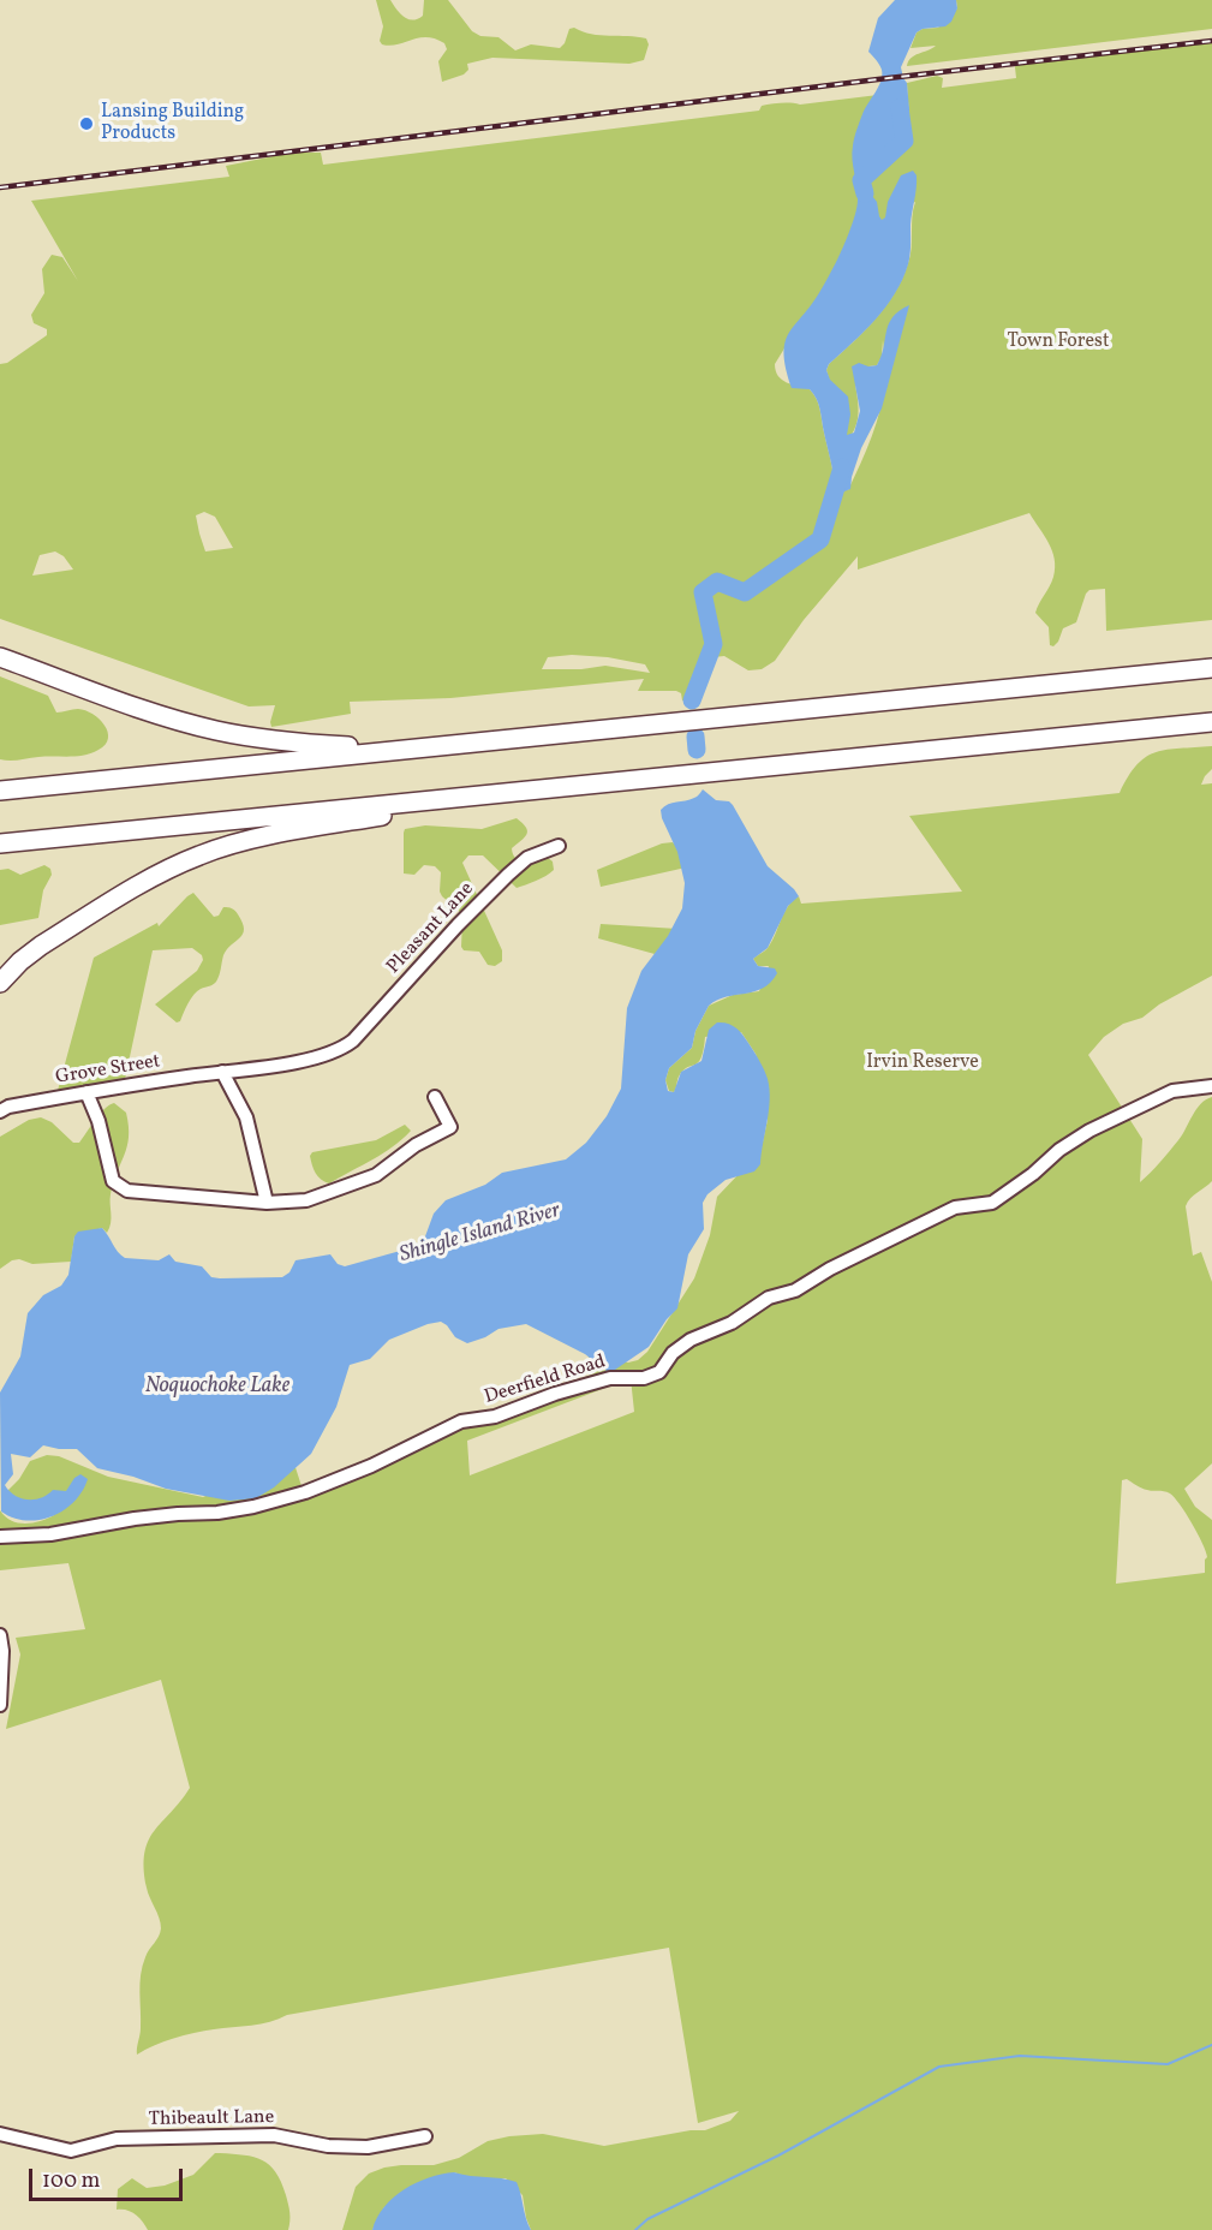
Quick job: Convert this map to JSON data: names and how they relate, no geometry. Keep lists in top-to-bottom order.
{
  "streets": {
    "street": [
      "Pleasant Lane",
      "Grove Street",
      "Deerfield Road",
      "Thibeault Lane"
    ]
  },
  "crossings": [
    ["Pleasant Lane", "Grove Street"]
  ],
  "water": ["Shingle Island River", "Noquochoke Lake"],
  "parks": ["Town Forest", "Irvin Reserve"],
  "places": ["Lansing Building Products"],
  "scale_bar": "100 m"
}
